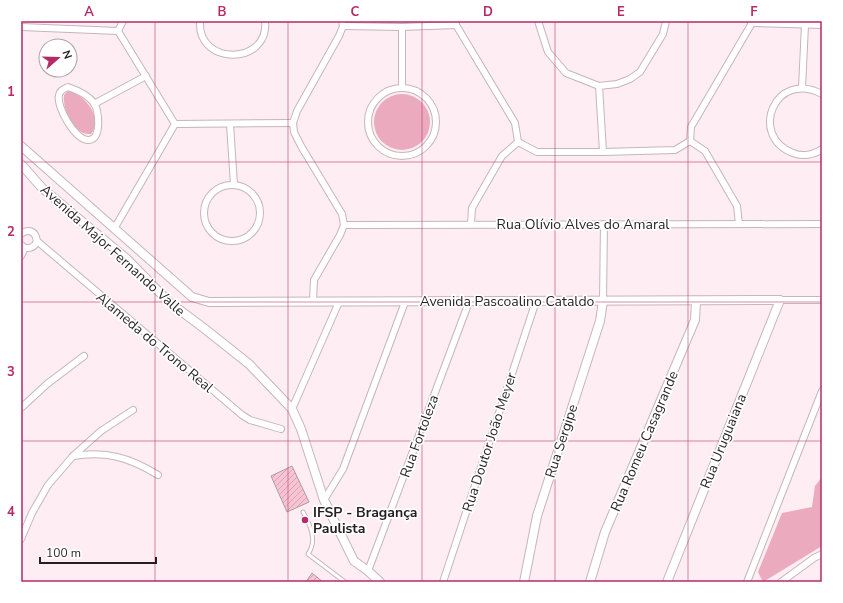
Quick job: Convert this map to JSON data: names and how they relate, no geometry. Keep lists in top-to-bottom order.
{
  "streets": {
    "street": [
      "Rua Olívio Alves do Amaral",
      "Avenida Major Fernando Valle",
      "Avenida Pascoalino Cataldo",
      "Alameda do Trono Real",
      "Rua Fortoleza",
      "Rua Sergipe",
      "Rua Romeu Casagrande",
      "Rua Uruguaiana",
      "Rua Doutor João Meyer"
    ]
  },
  "crossings": [
    ["Avenida Major Fernando Valle", "Rua Fortoleza"],
    ["Avenida Pascoalino Cataldo", "Rua Fortoleza"],
    ["Avenida Pascoalino Cataldo", "Rua Sergipe"],
    ["Avenida Pascoalino Cataldo", "Rua Romeu Casagrande"],
    ["Avenida Pascoalino Cataldo", "Rua Uruguaiana"],
    ["Avenida Pascoalino Cataldo", "Rua Doutor João Meyer"]
  ],
  "places": ["IFSP - Bragança Paulista"],
  "scale_bar": "100 m",
  "north": "right",
  "grid": {
    "columns": [
      "A",
      "B",
      "C",
      "D",
      "E",
      "F"
    ],
    "rows": [
      "1",
      "2",
      "3",
      "4"
    ]
  }
}
